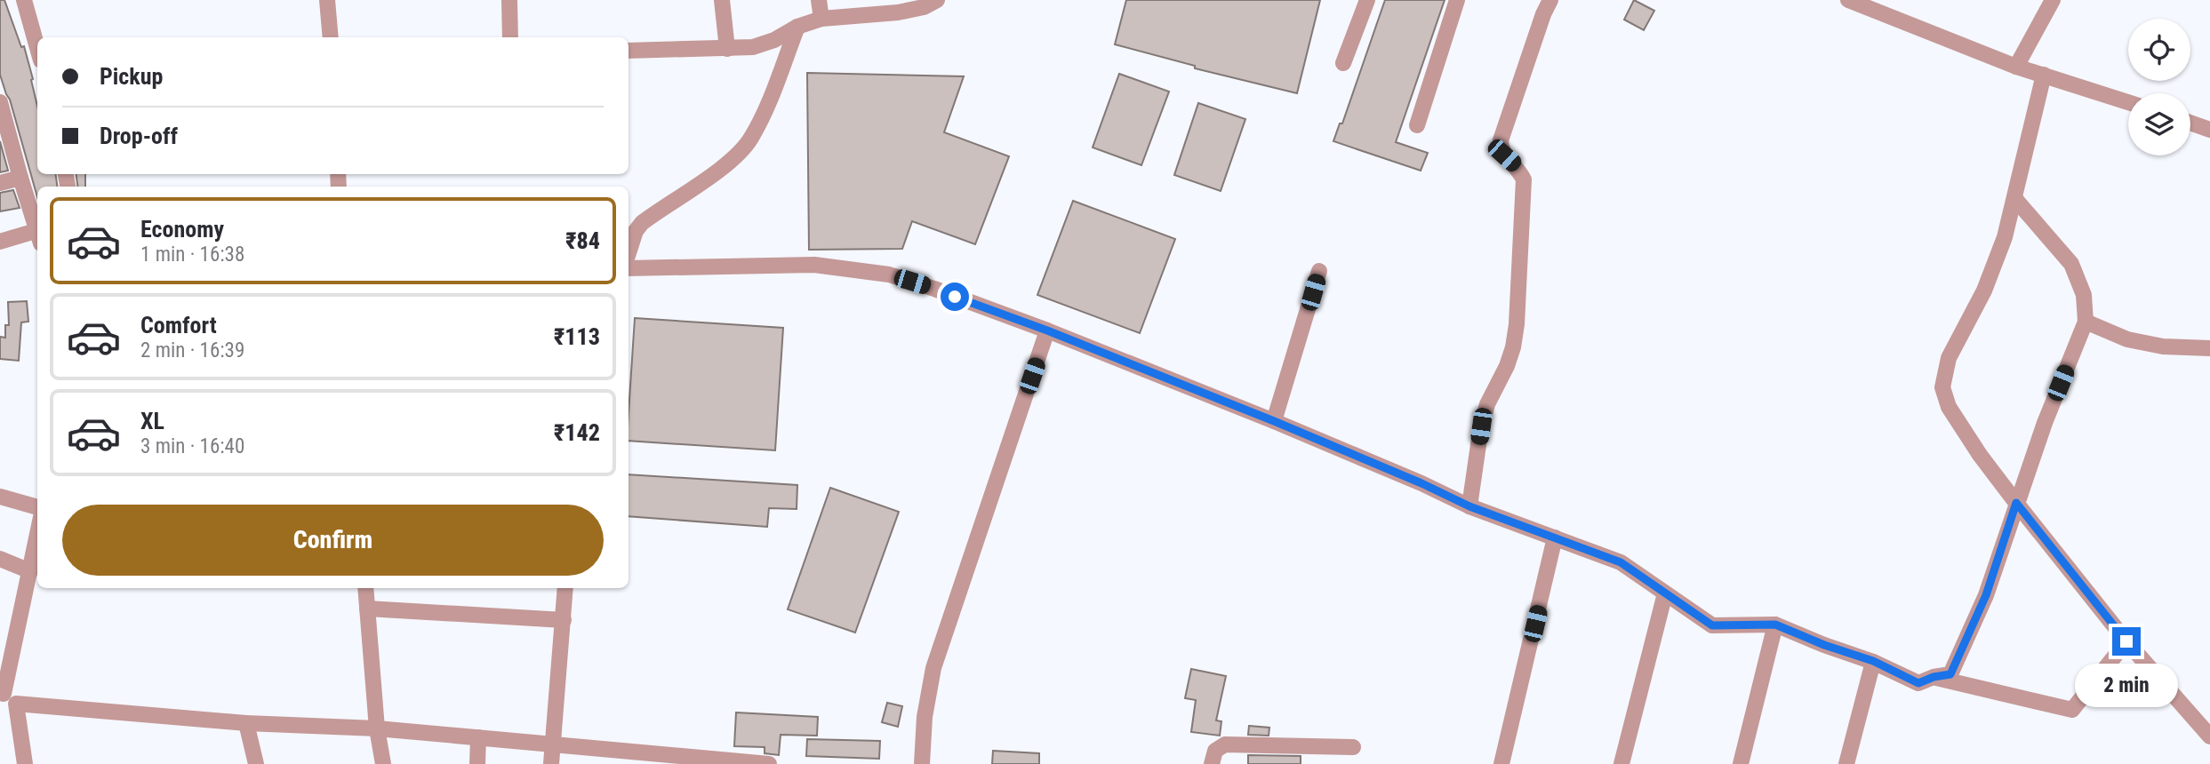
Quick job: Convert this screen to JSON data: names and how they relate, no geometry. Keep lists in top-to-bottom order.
{
  "page": {
    "banner": ["Pickup", "Drop-off"],
    "list": [
      {
        "name": "Economy",
        "note": "1 min · 16:38",
        "value": "₹84"
      },
      {
        "name": "Comfort",
        "note": "2 min · 16:39",
        "value": "₹113"
      },
      {
        "name": "XL",
        "note": "3 min · 16:40",
        "value": "₹142"
      }
    ],
    "buttons": "Confirm",
    "bubble": "2 min"
  }
}
